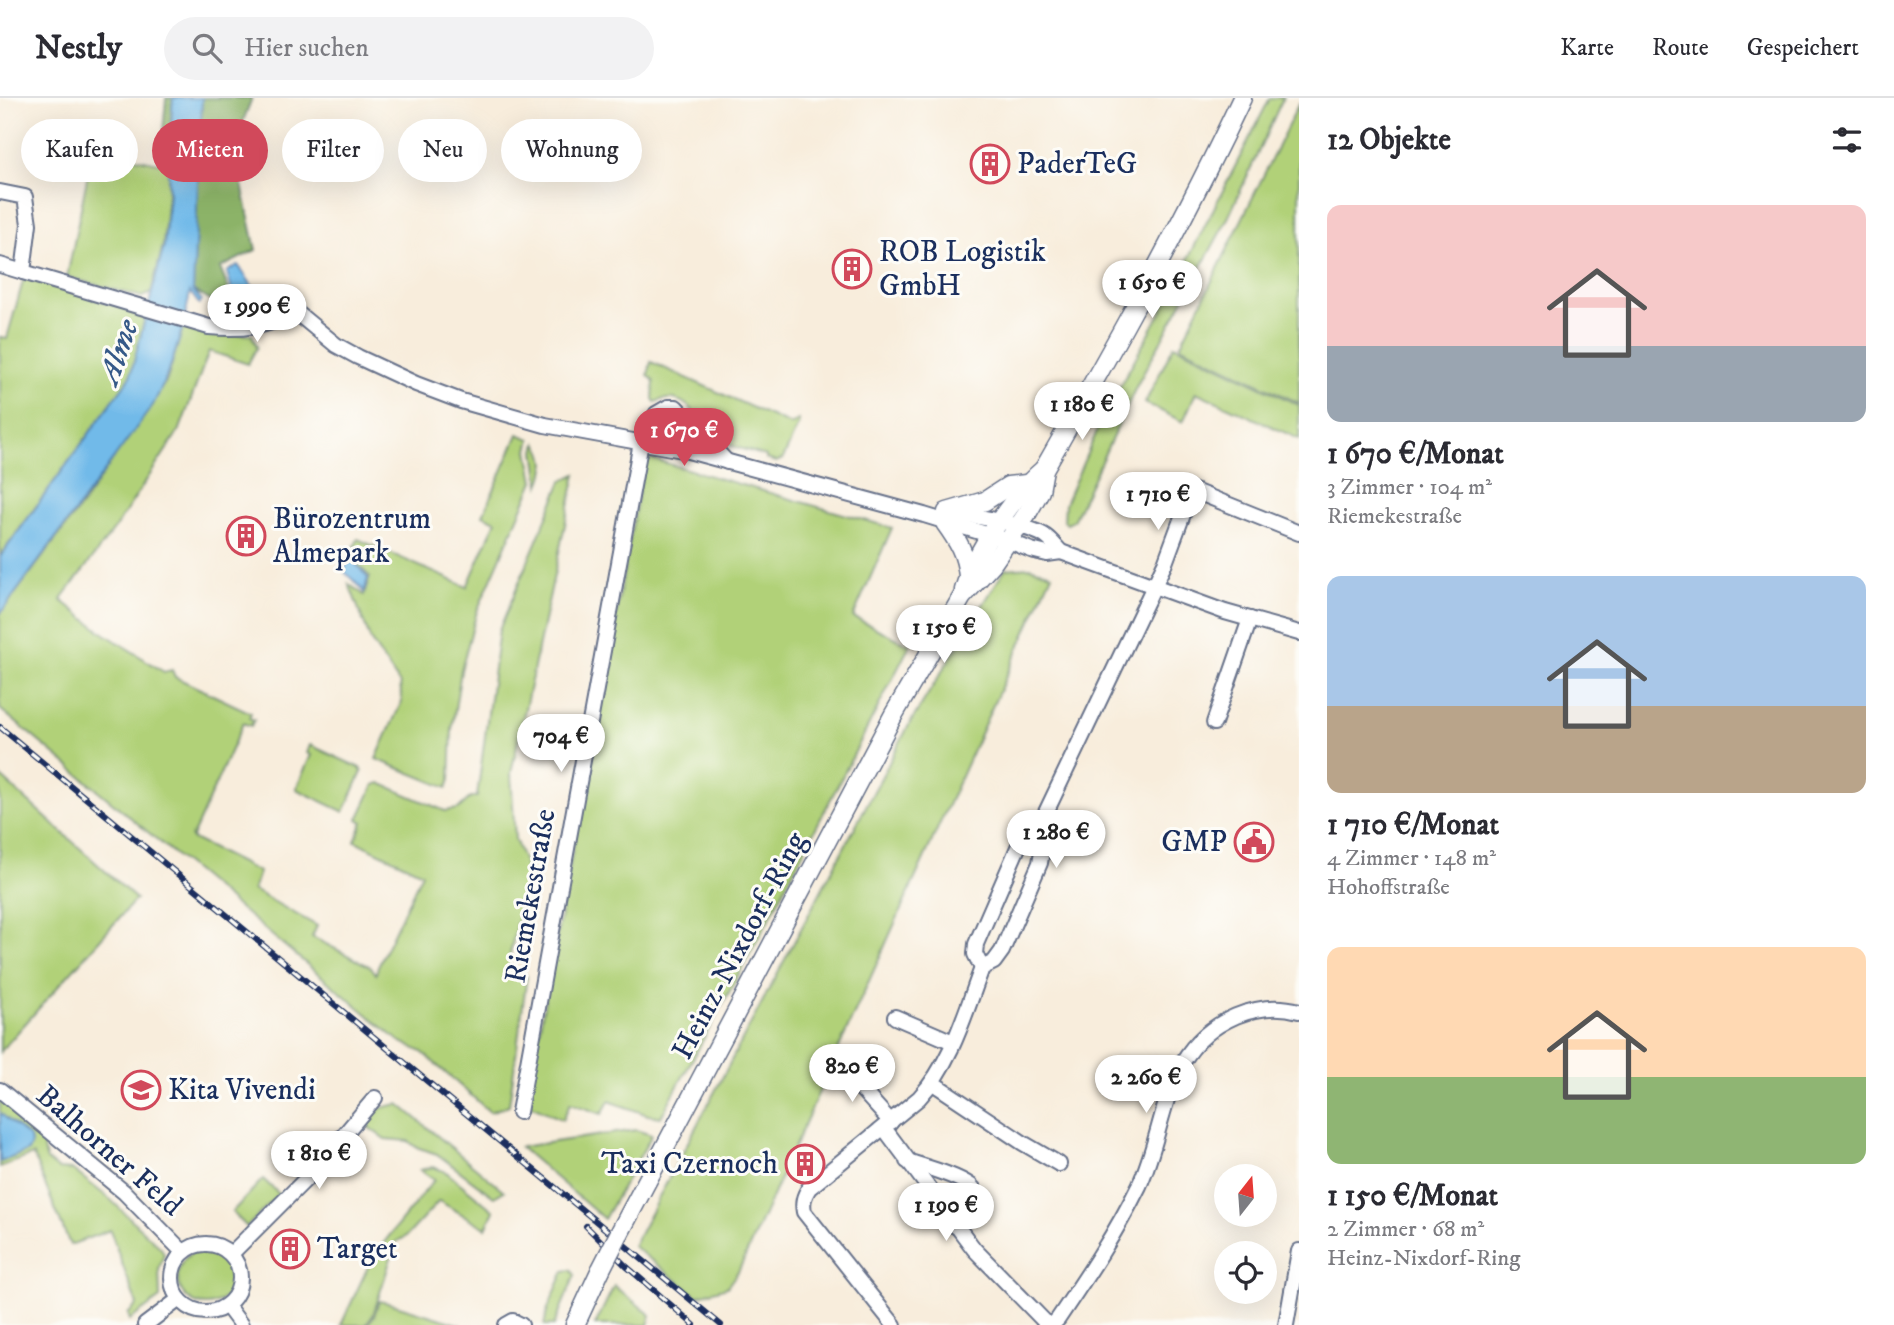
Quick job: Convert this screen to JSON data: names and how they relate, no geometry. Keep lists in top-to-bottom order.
{
  "streets": {
    "main road": ["Heinz-Nixdorf-Ring"],
    "street": ["Riemekestraße", "Balhorner Feld"]
  },
  "water": ["Alme"],
  "places": {
    "building": [
      "PaderTeG",
      "ROB Logistik GmbH",
      "Bürozentrum Almepark",
      "Taxi Czernoch",
      "Target"
    ],
    "public building": ["GMP"],
    "school or university": ["Kita Vivendi"]
  },
  "north": "top",
  "page": {
    "header": "Nestly",
    "search": "Hier suchen",
    "nav": ["Karte", "Route", "Gespeichert"],
    "heading": "12 Objekte",
    "chip": [
      "Kaufen",
      "Mieten",
      "Filter",
      "Neu",
      "Wohnung"
    ],
    "list": [
      {
        "name": "1 670 €/Monat",
        "note": "3 Zimmer · 104 m² · Riemekestraße"
      },
      {
        "name": "1 710 €/Monat",
        "note": "4 Zimmer · 148 m² · Hohoffstraße"
      },
      {
        "name": "1 150 €/Monat",
        "note": "2 Zimmer · 68 m² · Heinz-Nixdorf-Ring"
      }
    ],
    "price": [
      "1 650 €",
      "1 990 €",
      "1 180 €",
      "1 670 €",
      "1 710 €",
      "1 150 €",
      "704 €",
      "1 280 €",
      "820 €",
      "2 260 €",
      "1 810 €",
      "1 190 €"
    ]
  }
}
